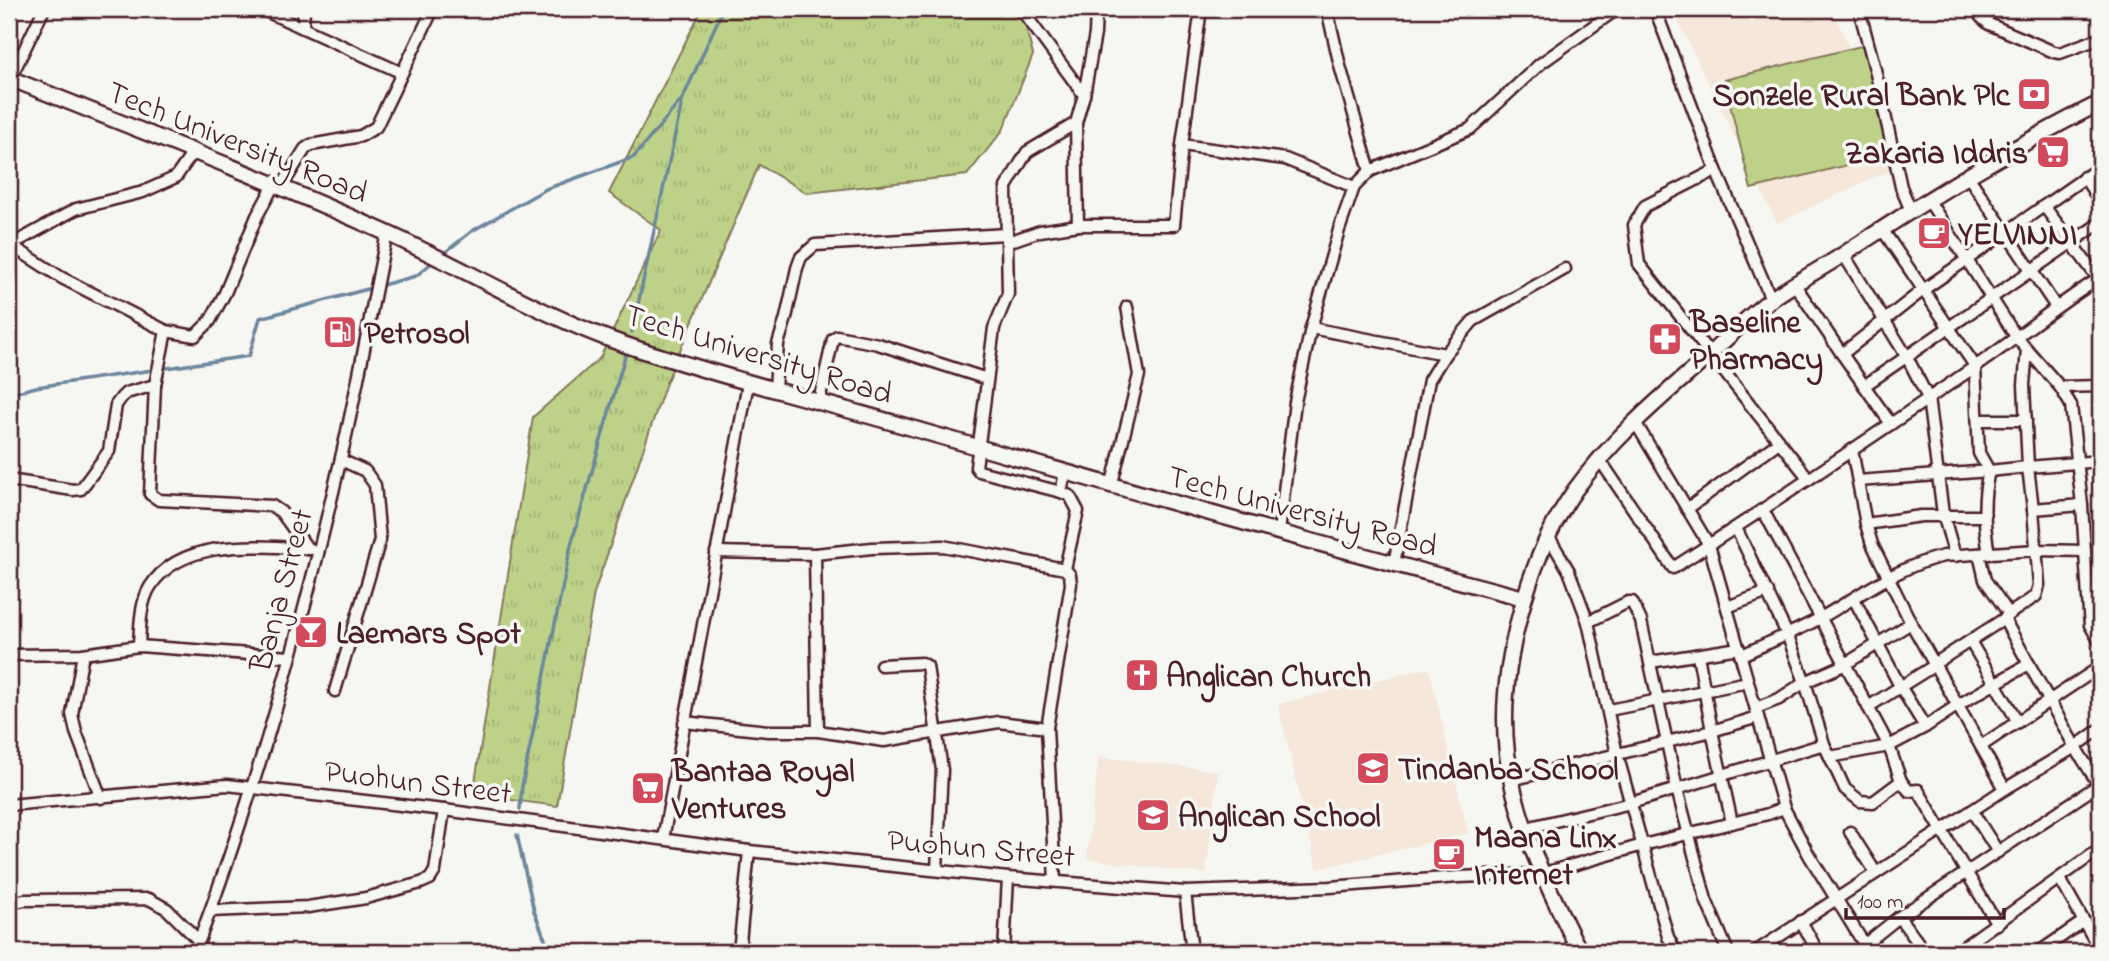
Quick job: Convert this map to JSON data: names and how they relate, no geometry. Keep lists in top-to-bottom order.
{
  "streets": {
    "street": ["Tech University Road", "Banja Street", "Puohun Street"]
  },
  "crossings": [
    ["Tech University Road", "Banja Street"],
    ["Banja Street", "Puohun Street"]
  ],
  "places": {
    "bank": ["Sonzele Rural Bank Plc"],
    "supermarket": ["Zakaria Iddris", "Bantaa Royal Ventures"],
    "cafe": ["YELVINNI", "Maana Linx Internet"],
    "fuel station": ["Petrosol"],
    "pharmacy": ["Baseline Pharmacy"],
    "bar": ["Laemars Spot"],
    "church": ["Anglican Church"],
    "school or university": ["Tindanba School", "Anglican School"]
  },
  "scale_bar": "100 m"
}
